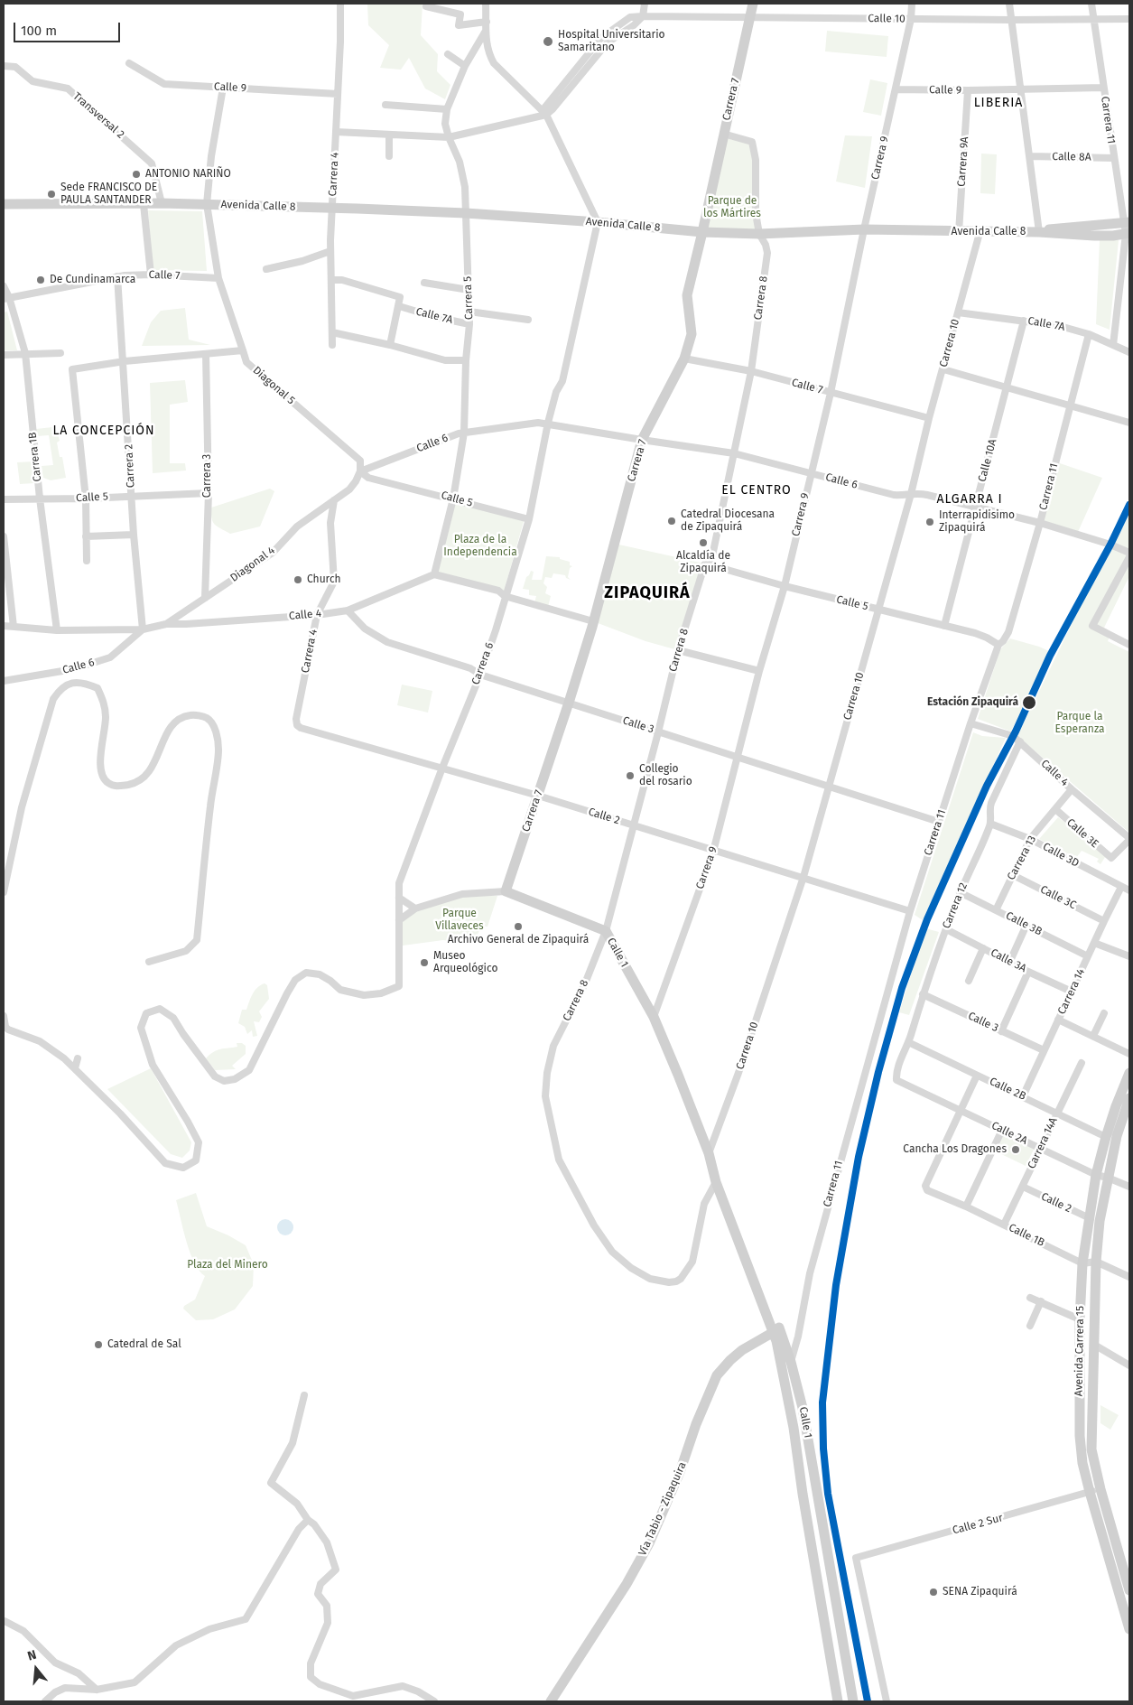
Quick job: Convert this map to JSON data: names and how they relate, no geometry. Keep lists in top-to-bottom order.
{
  "streets": {
    "street": [
      "Calle 10",
      "Calle 9",
      "Carrera 7",
      "Transversal 2",
      "Carrera 11",
      "Calle 8A",
      "Carrera 9",
      "Carrera 9A",
      "Carrera 4",
      "Avenida Calle 8",
      "Calle 7",
      "Carrera 5",
      "Carrera 8",
      "Calle 7A",
      "Carrera 10",
      "Diagonal 5",
      "Calle 6",
      "Carrera 1B",
      "Calle 10A",
      "Carrera 2",
      "Carrera 3",
      "Calle 5",
      "Diagonal 4",
      "Calle 4",
      "Carrera 6",
      "Calle 3",
      "Calle 2",
      "Calle 3E",
      "Calle 3D",
      "Carrera 13",
      "Calle 3C",
      "Carrera 12",
      "Calle 3B",
      "Calle 1",
      "Calle 3A",
      "Carrera 14",
      "Calle 2B",
      "Calle 2A",
      "Carrera 14A",
      "Calle 1B",
      "Avenida Carrera 15",
      "Vía Tabio - Zipaquira",
      "Calle 2 Sur"
    ]
  },
  "crossings": [
    ["Calle 10", "Carrera 7"],
    ["Calle 10", "Carrera 11"],
    ["Calle 10", "Carrera 9"],
    ["Calle 9", "Carrera 11"],
    ["Calle 9", "Carrera 9"],
    ["Calle 9", "Carrera 9A"],
    ["Calle 9", "Carrera 4"],
    ["Carrera 7", "Avenida Calle 8"],
    ["Carrera 7", "Calle 7"],
    ["Carrera 7", "Carrera 8"],
    ["Carrera 7", "Calle 6"],
    ["Carrera 7", "Calle 3"],
    ["Carrera 7", "Calle 2"],
    ["Carrera 7", "Calle 1"],
    ["Transversal 2", "Avenida Calle 8"],
    ["Carrera 11", "Calle 8A"],
    ["Carrera 11", "Avenida Calle 8"],
    ["Carrera 11", "Calle 7A"],
    ["Carrera 11", "Calle 6"],
    ["Carrera 11", "Calle 5"],
    ["Carrera 11", "Calle 4"],
    ["Carrera 11", "Calle 3"],
    ["Carrera 11", "Calle 2"],
    ["Carrera 11", "Calle 1"],
    ["Carrera 9", "Avenida Calle 8"],
    ["Carrera 9", "Calle 7"],
    ["Carrera 9", "Calle 6"],
    ["Carrera 9", "Calle 5"],
    ["Carrera 9", "Calle 3"],
    ["Carrera 9", "Calle 2"],
    ["Carrera 9", "Calle 1"],
    ["Carrera 9A", "Avenida Calle 8"],
    ["Carrera 4", "Avenida Calle 8"],
    ["Carrera 4", "Diagonal 4"],
    ["Carrera 4", "Calle 4"],
    ["Carrera 4", "Calle 2"],
    ["Avenida Calle 8", "Carrera 5"],
    ["Avenida Calle 8", "Carrera 8"],
    ["Avenida Calle 8", "Carrera 10"],
    ["Calle 7", "Carrera 8"],
    ["Calle 7", "Carrera 10"],
    ["Calle 7", "Diagonal 5"],
    ["Calle 7", "Carrera 1B"],
    ["Calle 7", "Carrera 2"],
    ["Carrera 5", "Calle 7A"],
    ["Carrera 5", "Calle 6"],
    ["Carrera 5", "Calle 5"],
    ["Carrera 5", "Calle 4"],
    ["Carrera 8", "Calle 6"],
    ["Carrera 8", "Calle 5"],
    ["Carrera 8", "Calle 3"],
    ["Carrera 8", "Calle 2"],
    ["Carrera 8", "Calle 1"],
    ["Calle 7A", "Carrera 10"],
    ["Calle 7A", "Calle 10A"],
    ["Carrera 10", "Calle 6"],
    ["Carrera 10", "Calle 5"],
    ["Carrera 10", "Calle 3"],
    ["Carrera 10", "Calle 2"],
    ["Carrera 10", "Calle 1"],
    ["Diagonal 5", "Calle 6"],
    ["Diagonal 5", "Calle 5"],
    ["Calle 6", "Calle 10A"],
    ["Calle 6", "Carrera 2"],
    ["Calle 6", "Calle 5"],
    ["Calle 6", "Calle 4"],
    ["Calle 6", "Carrera 6"],
    ["Carrera 1B", "Calle 5"],
    ["Carrera 1B", "Calle 4"],
    ["Calle 10A", "Calle 5"],
    ["Carrera 2", "Calle 5"],
    ["Carrera 2", "Calle 4"],
    ["Carrera 3", "Calle 5"],
    ["Carrera 3", "Diagonal 4"],
    ["Calle 5", "Carrera 6"],
    ["Diagonal 4", "Calle 4"],
    ["Calle 4", "Calle 3"],
    ["Calle 4", "Calle 3E"],
    ["Calle 4", "Carrera 13"],
    ["Calle 4", "Carrera 12"],
    ["Carrera 6", "Calle 3"],
    ["Carrera 6", "Calle 2"],
    ["Carrera 6", "Calle 1"],
    ["Calle 3", "Carrera 12"],
    ["Calle 3", "Carrera 14"],
    ["Calle 2", "Carrera 14A"],
    ["Calle 2", "Avenida Carrera 15"],
    ["Calle 3E", "Carrera 13"],
    ["Calle 3D", "Carrera 13"],
    ["Calle 3D", "Carrera 12"],
    ["Calle 3D", "Carrera 14"],
    ["Carrera 13", "Calle 3C"],
    ["Carrera 13", "Calle 3B"],
    ["Calle 3C", "Carrera 14"],
    ["Carrera 12", "Calle 3B"],
    ["Carrera 12", "Calle 3A"],
    ["Carrera 12", "Calle 2B"],
    ["Carrera 12", "Calle 2A"],
    ["Calle 3B", "Carrera 14"],
    ["Calle 1", "Vía Tabio - Zipaquira"],
    ["Calle 3A", "Carrera 14"],
    ["Carrera 14", "Calle 2B"],
    ["Calle 2B", "Carrera 14A"],
    ["Calle 2B", "Avenida Carrera 15"],
    ["Calle 2A", "Carrera 14A"],
    ["Calle 2A", "Calle 1B"],
    ["Calle 2A", "Avenida Carrera 15"],
    ["Carrera 14A", "Calle 1B"],
    ["Calle 1B", "Avenida Carrera 15"],
    ["Avenida Carrera 15", "Calle 2 Sur"]
  ],
  "districts": [
    "LIBERIA",
    "LA CONCEPCIÓN",
    "EL CENTRO",
    "ALGARRA I",
    "ZIPAQUIRÁ"
  ],
  "parks": [
    "Parque de los Mártires",
    "Plaza de la Independencia",
    "Parque la Esperanza",
    "Parque Villaveces",
    "Plaza del Minero"
  ],
  "places": [
    "Hospital Universitario Samaritano",
    "ANTONIO NARIÑO",
    "Sede FRANCISCO DE PAULA SANTANDER",
    "De Cundinamarca",
    "Catedral Diocesana de Zipaquirá",
    "Interrapidisimo Zipaquirá",
    "Alcaldía de Zipaquirá",
    "Church",
    "Estación Zipaquirá",
    "Collegio del rosario",
    "Archivo General de Zipaquirá",
    "Museo Arqueológico",
    "Cancha Los Dragones",
    "Catedral de Sal",
    "SENA Zipaquirá"
  ],
  "scale_bar": "100 m",
  "north": "top"
}
